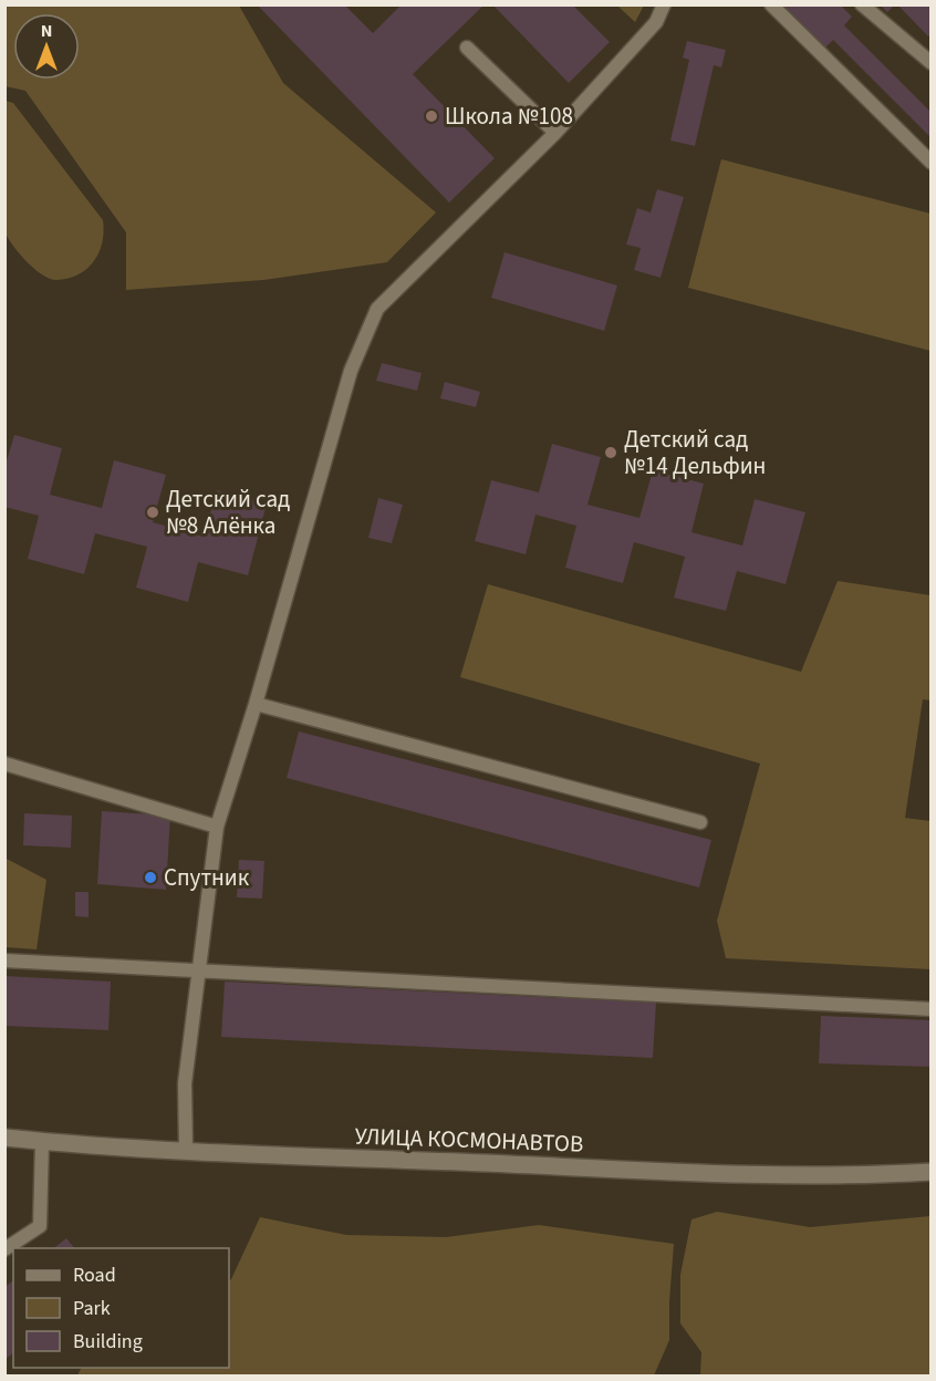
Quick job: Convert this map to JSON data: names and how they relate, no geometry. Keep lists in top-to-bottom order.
{
  "streets": {
    "street": ["УЛИЦА КОСМОНАВТОВ"]
  },
  "places": [
    "Школа №108",
    "Детский сад №14 Дельфин",
    "Детский сад №8 Алёнка",
    "Спутник"
  ],
  "legend": ["Road", "Park", "Building"],
  "north": "top"
}
